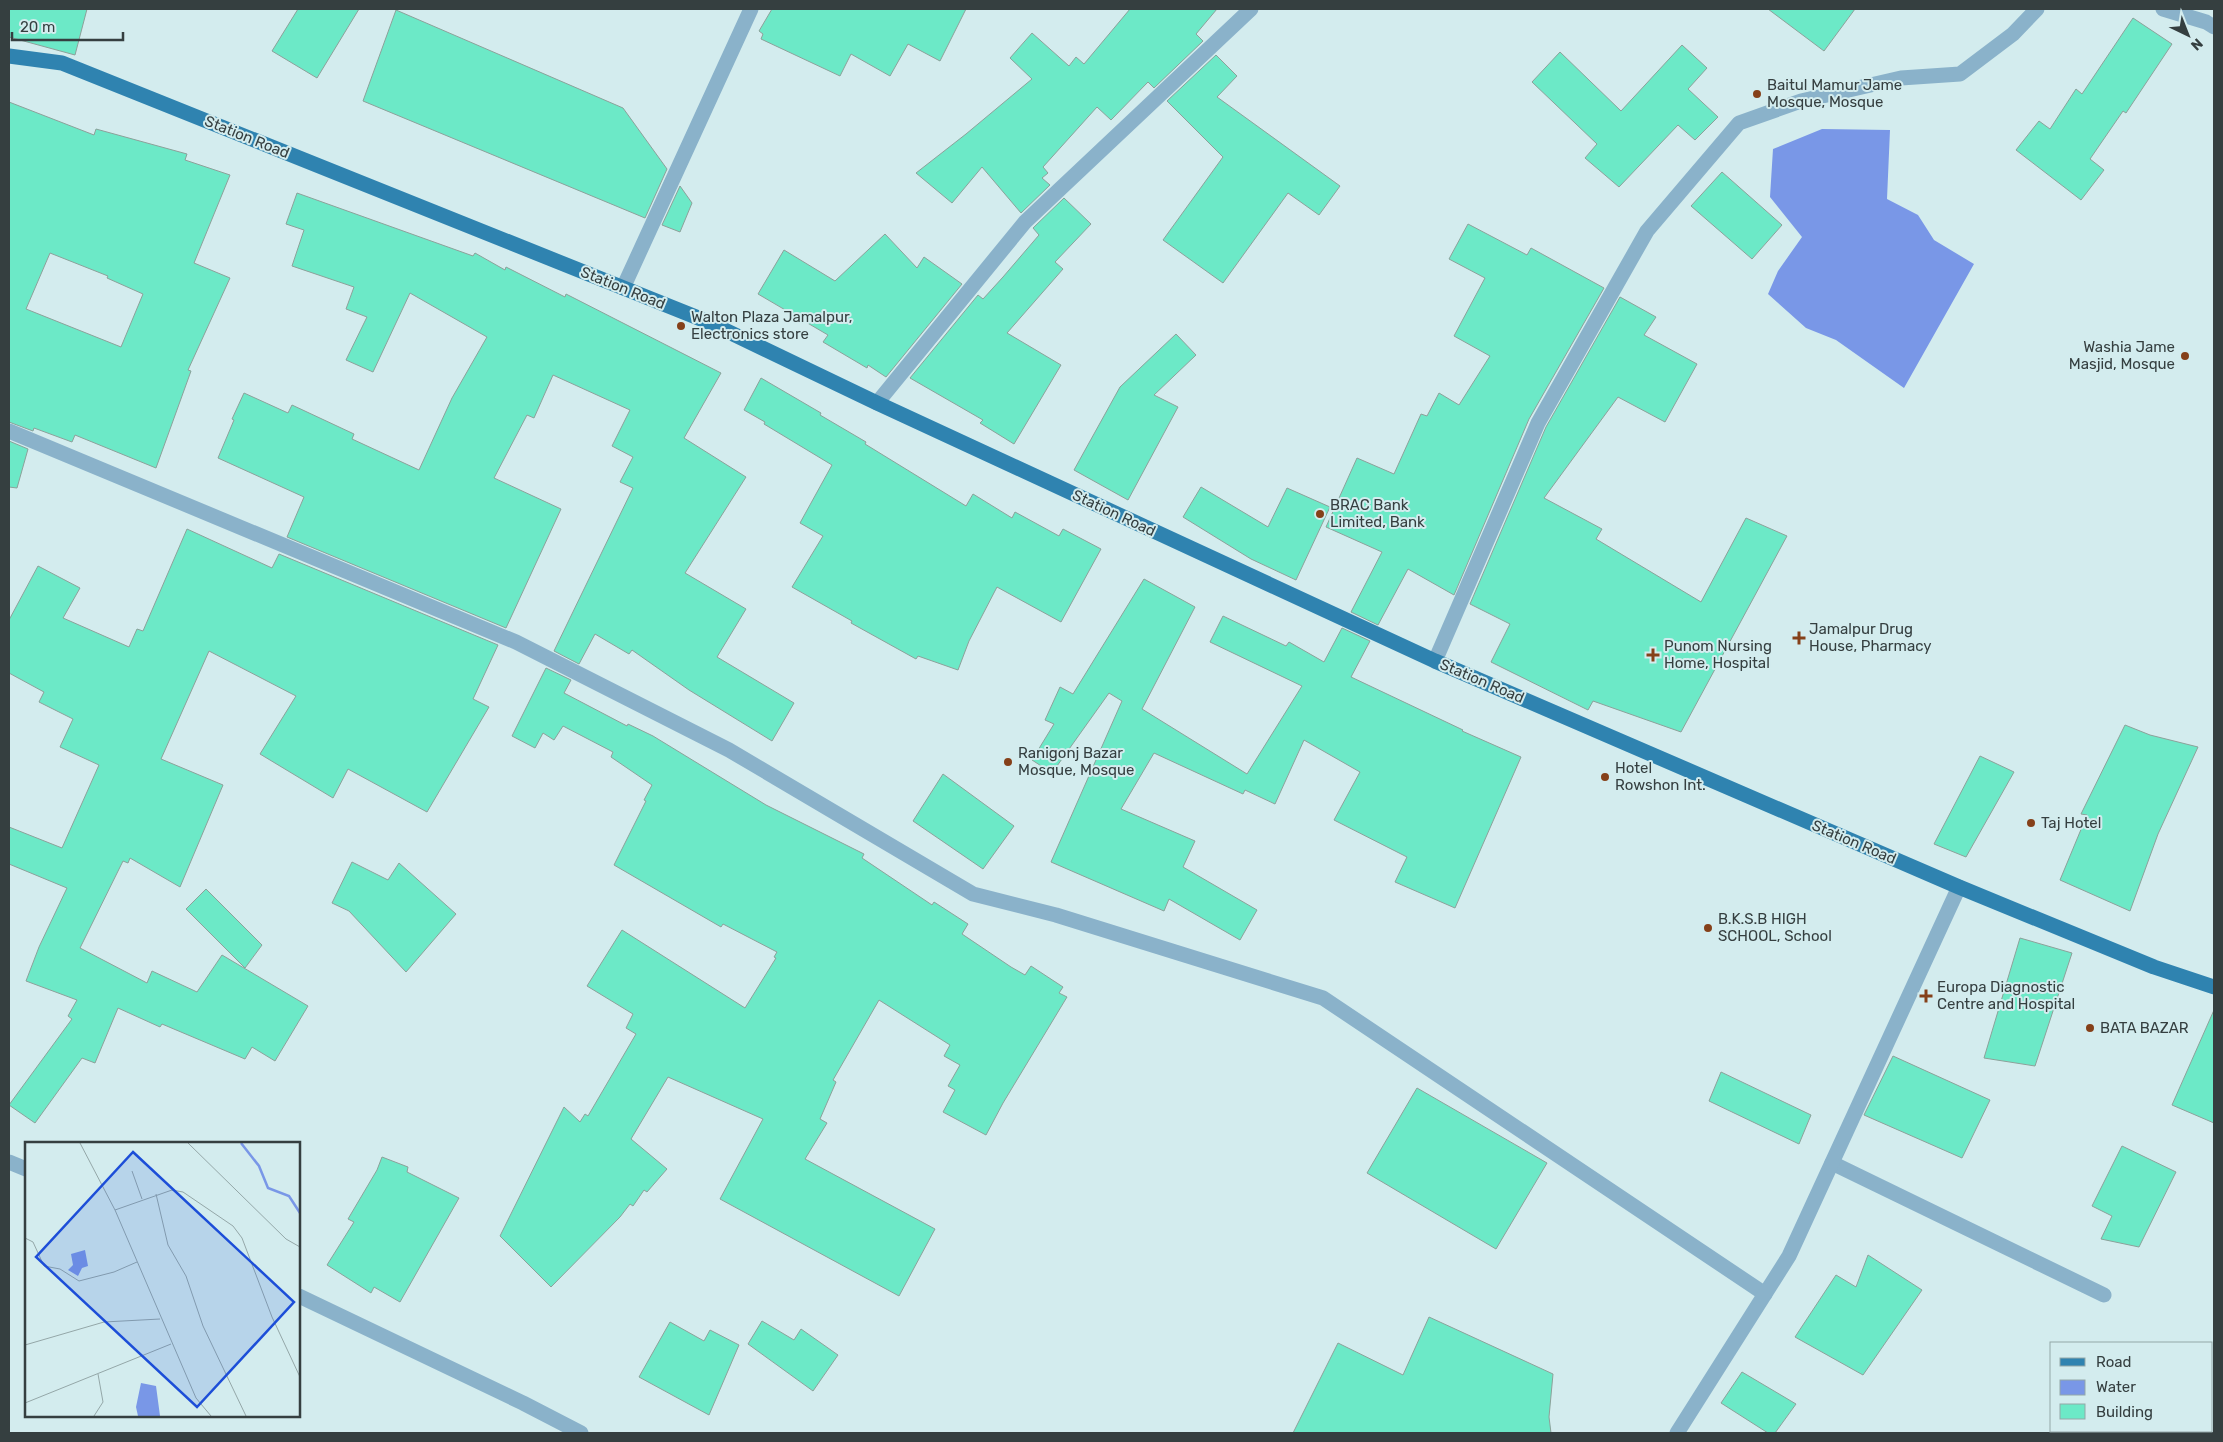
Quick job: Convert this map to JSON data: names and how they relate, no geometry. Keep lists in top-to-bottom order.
{
  "streets": {
    "main road": ["Station Road"]
  },
  "places": {
    "other": [
      "Baitul Mamur Jame Mosque, Mosque",
      "Walton Plaza Jamalpur, Electronics store",
      "Washia Jame Masjid, Mosque",
      "BRAC Bank Limited, Bank",
      "Ranigonj Bazar Mosque, Mosque",
      "Hotel Rowshon Int.",
      "Taj Hotel",
      "B.K.S.B HIGH SCHOOL, School",
      "BATA BAZAR"
    ],
    "health": ["Jamalpur Drug House, Pharmacy", "Punom Nursing Home, Hospital", "Europa Diagnostic Centre and Hospital"]
  },
  "legend": ["Road", "Water", "Building"],
  "scale_bar": "20 m",
  "north": "bottom right"
}
